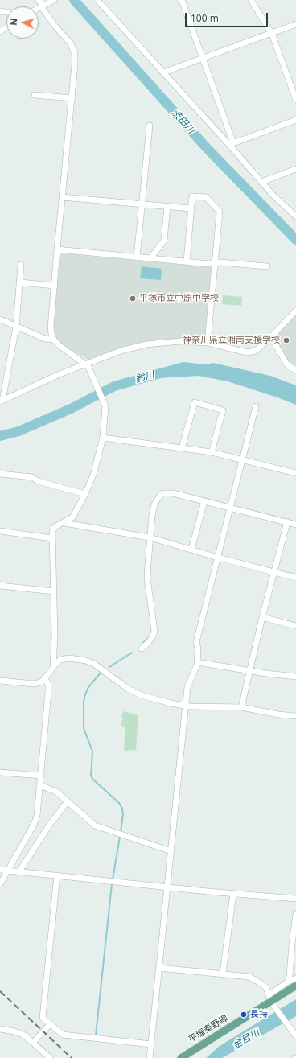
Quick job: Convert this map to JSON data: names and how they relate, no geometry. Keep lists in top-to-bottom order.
{
  "streets": {
    "main road": ["平塚秦野線"]
  },
  "water": ["渋田川", "鈴川", "金目川"],
  "places": ["平塚市立中原中学校", "神奈川県立湘南支援学校", "長持"],
  "scale_bar": "100 m",
  "north": "left"
}
